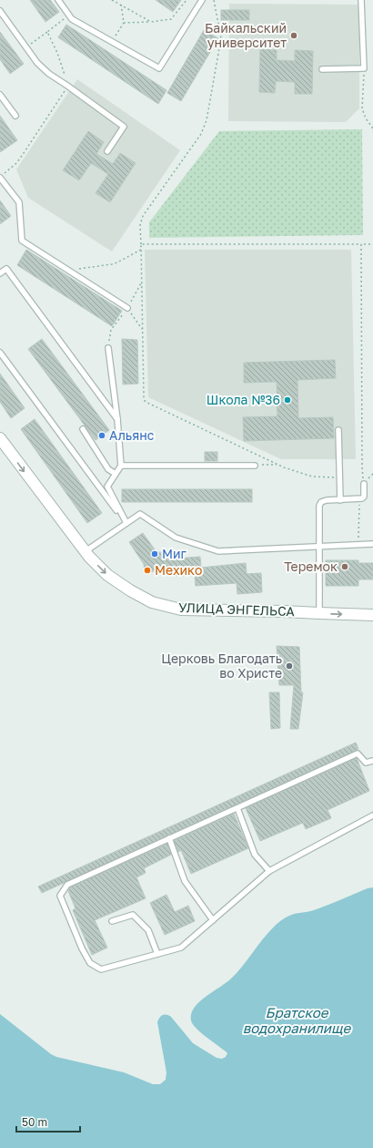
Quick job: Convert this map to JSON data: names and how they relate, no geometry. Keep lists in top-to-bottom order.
{
  "streets": {
    "street": ["УЛИЦА ЭНГЕЛЬСА"]
  },
  "one_way": ["УЛИЦА ЭНГЕЛЬСА"],
  "water": ["Братское водохранилище"],
  "places": [
    "Байкальский университет",
    "Школа №36",
    "Альянс",
    "Миг",
    "Теремок",
    "Мехико",
    "Церковь Благодать во Христе"
  ],
  "scale_bar": "50 m"
}
